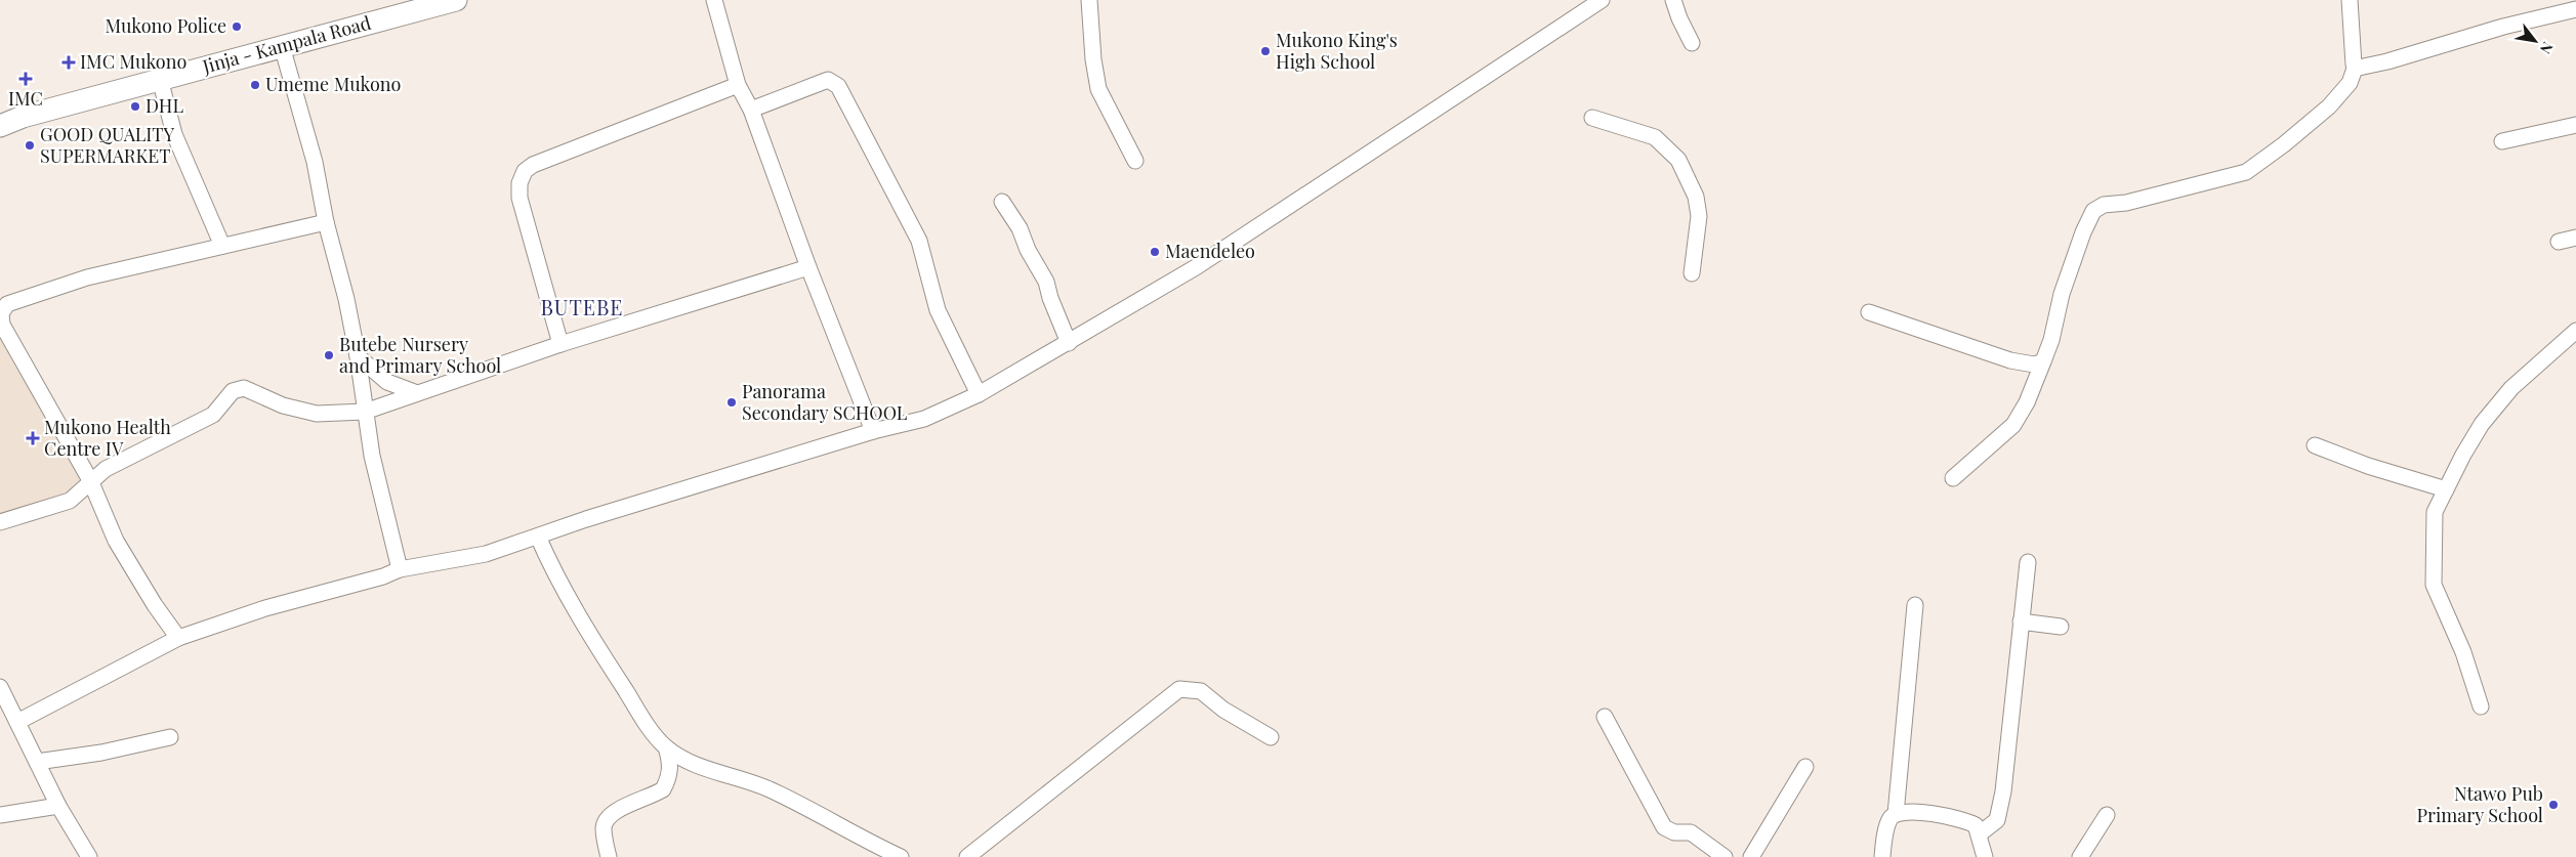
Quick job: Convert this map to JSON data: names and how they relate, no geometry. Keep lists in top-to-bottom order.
{
  "streets": {
    "highway": ["Jinja - Kampala Road"]
  },
  "districts": ["BUTEBE"],
  "places": {
    "other": [
      "Mukono Police",
      "Mukono King's High School",
      "Umeme Mukono",
      "DHL",
      "GOOD QUALITY SUPERMARKET",
      "Maendeleo",
      "Butebe Nursery and Primary School",
      "Panorama Secondary SCHOOL",
      "Ntawo Pub Primary School"
    ],
    "health": ["IMC Mukono", "IMC", "Mukono Health Centre IV"]
  },
  "north": "bottom right"
}
